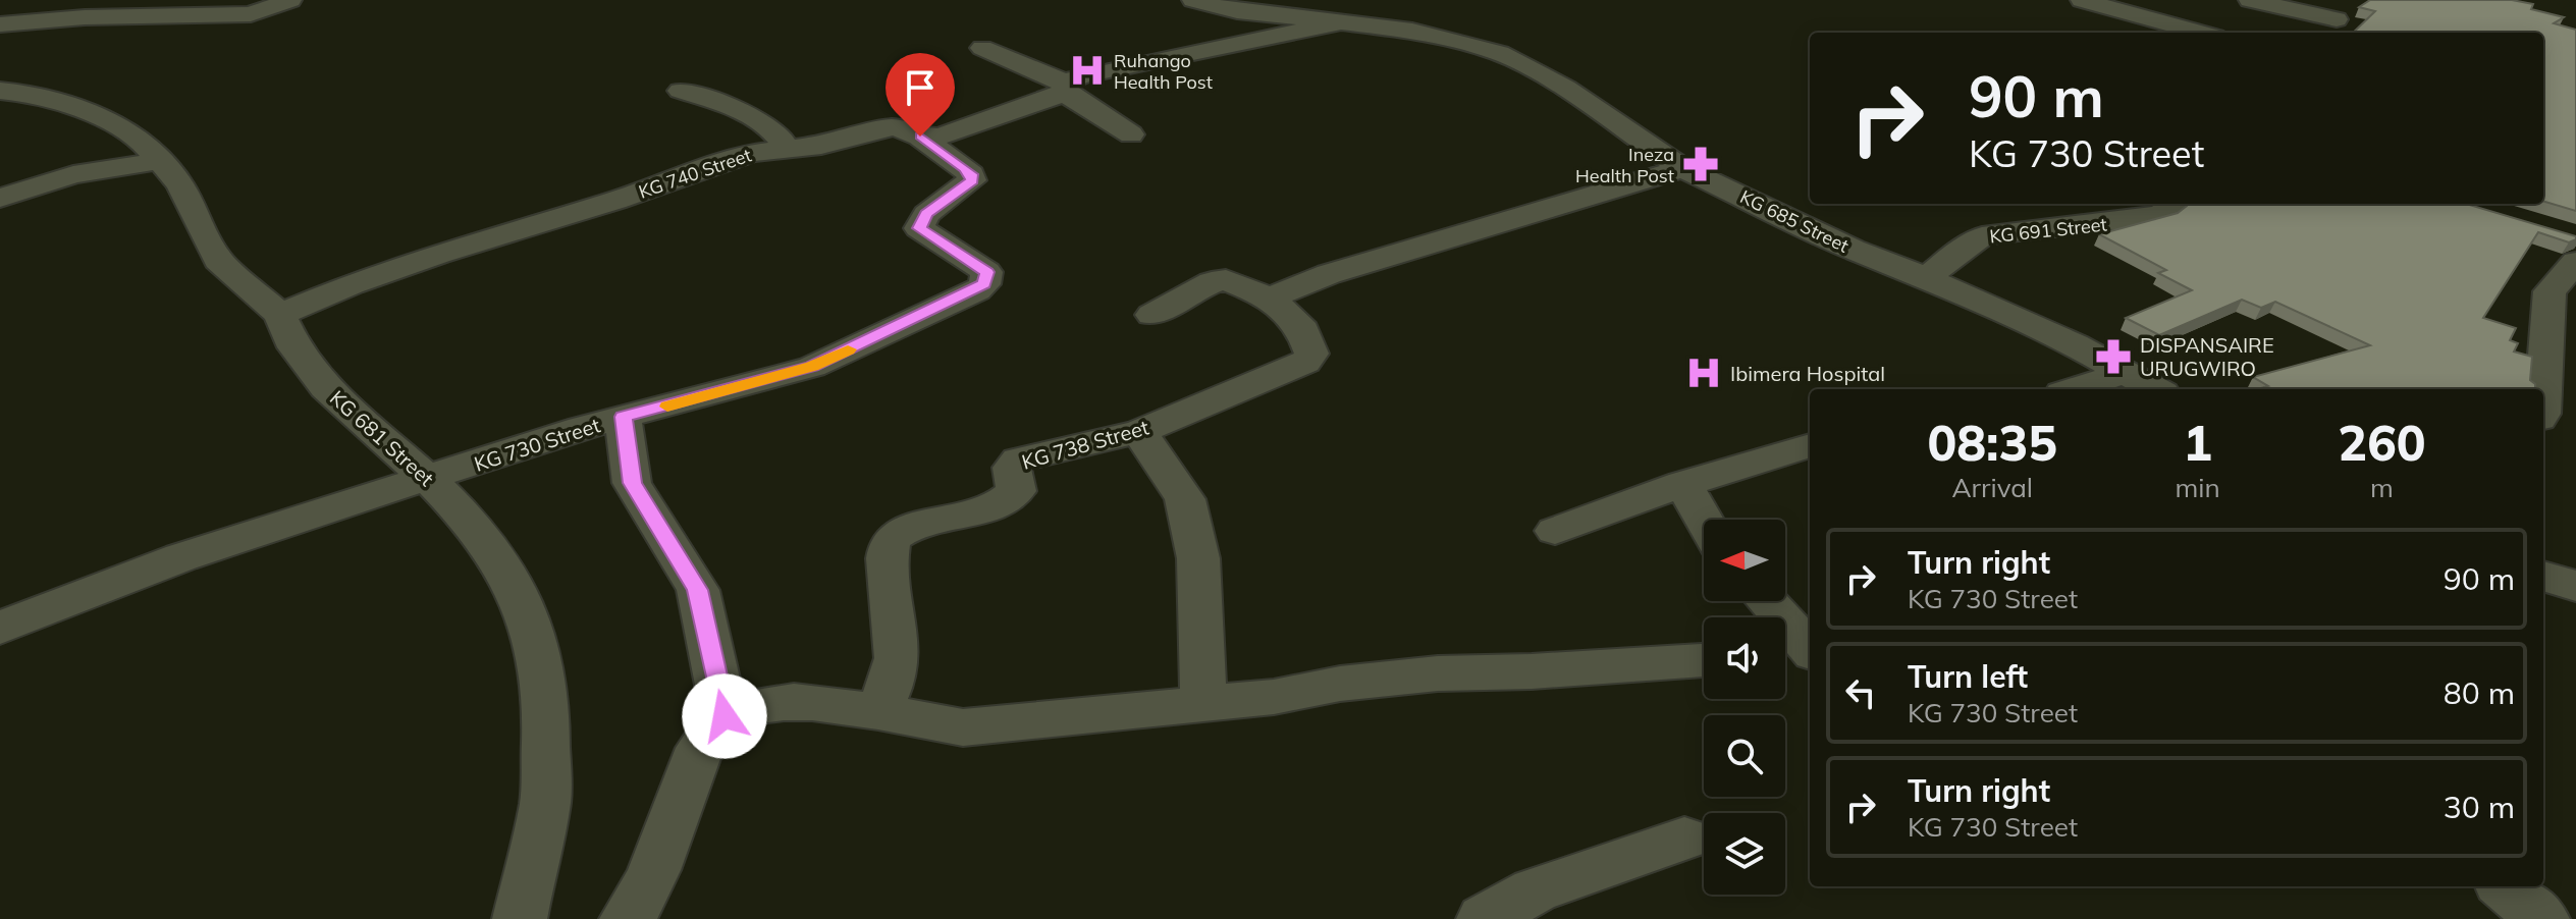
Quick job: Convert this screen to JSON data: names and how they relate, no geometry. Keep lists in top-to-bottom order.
{
  "streets": {
    "street": [
      "KG 740 Street",
      "KG 685 Street",
      "KG 691 Street",
      "KG 681 Street",
      "KG 730 Street",
      "KG 738 Street"
    ]
  },
  "crossings": [
    ["KG 740 Street", "KG 685 Street"],
    ["KG 740 Street", "KG 681 Street"],
    ["KG 740 Street", "KG 730 Street"],
    ["KG 685 Street", "KG 691 Street"],
    ["KG 681 Street", "KG 730 Street"]
  ],
  "places": {
    "hospital": ["Ruhango Health Post", "Ibimera Hospital"],
    "pharmacy": ["Ineza Health Post", "DISPANSAIRE URUGWIRO"]
  },
  "north": "left",
  "page": {
    "turn": ["90 m", "KG 730 Street"],
    "eta": [
      "08:35",
      "Arrival",
      "1",
      "min",
      "260",
      "m"
    ],
    "list": [
      {
        "name": "Turn right",
        "note": "KG 730 Street",
        "value": "90 m"
      },
      {
        "name": "Turn left",
        "note": "KG 730 Street",
        "value": "80 m"
      },
      {
        "name": "Turn right",
        "note": "KG 730 Street",
        "value": "30 m"
      }
    ]
  }
}
